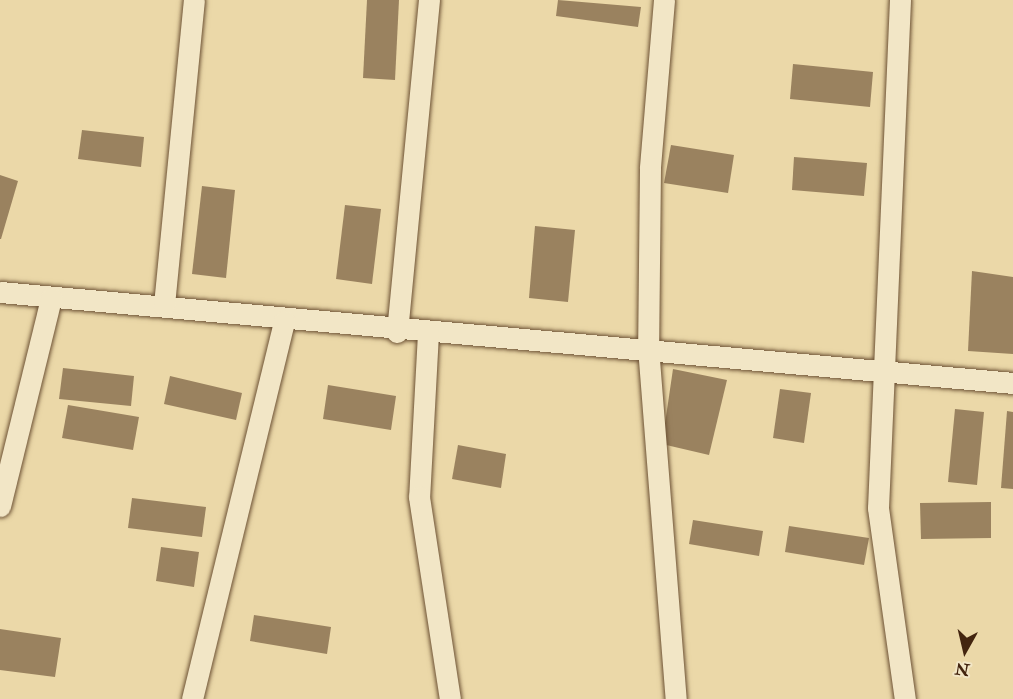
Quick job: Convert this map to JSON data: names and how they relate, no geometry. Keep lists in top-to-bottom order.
{
  "north": "bottom"
}
